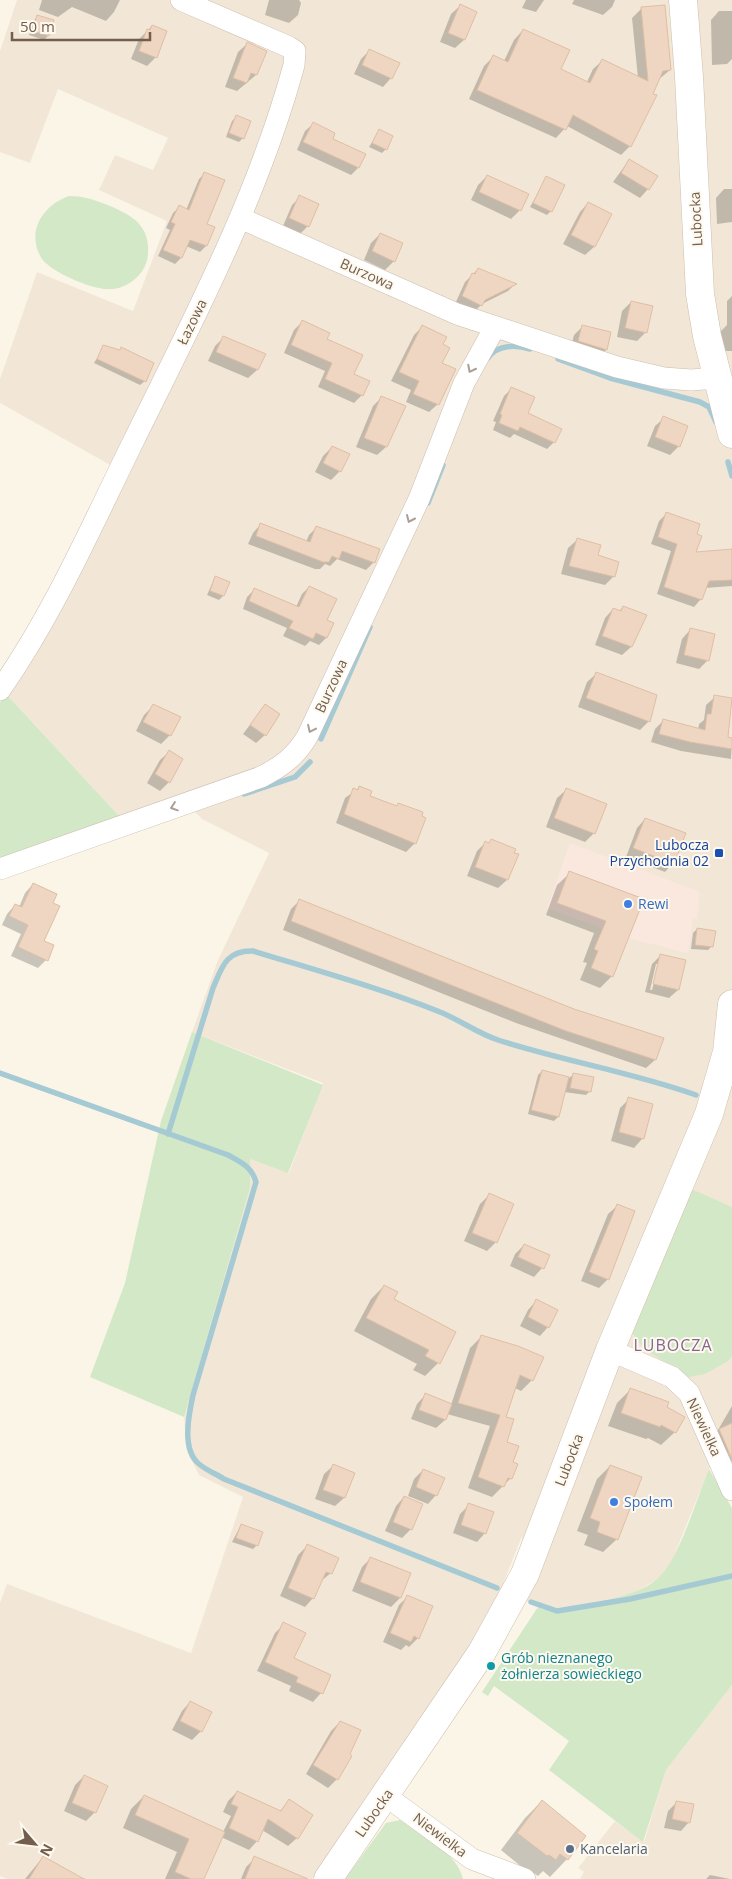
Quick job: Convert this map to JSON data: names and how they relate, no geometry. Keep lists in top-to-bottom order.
{
  "streets": {
    "street": [
      "Lubocka",
      "Burzowa",
      "Łazowa",
      "Niewielka"
    ]
  },
  "crossings": [
    ["Lubocka", "Burzowa"],
    ["Lubocka", "Niewielka"],
    ["Burzowa", "Łazowa"]
  ],
  "one_way": ["Burzowa"],
  "districts": ["LUBOCZA"],
  "places": {
    "transit": ["Lubocza Przychodnia 02"],
    "other": [
      "Rewi",
      "Społem",
      "Grób nieznanego żołnierza sowieckiego",
      "Kancelaria"
    ]
  },
  "scale_bar": "50 m",
  "north": "bottom right"
}
